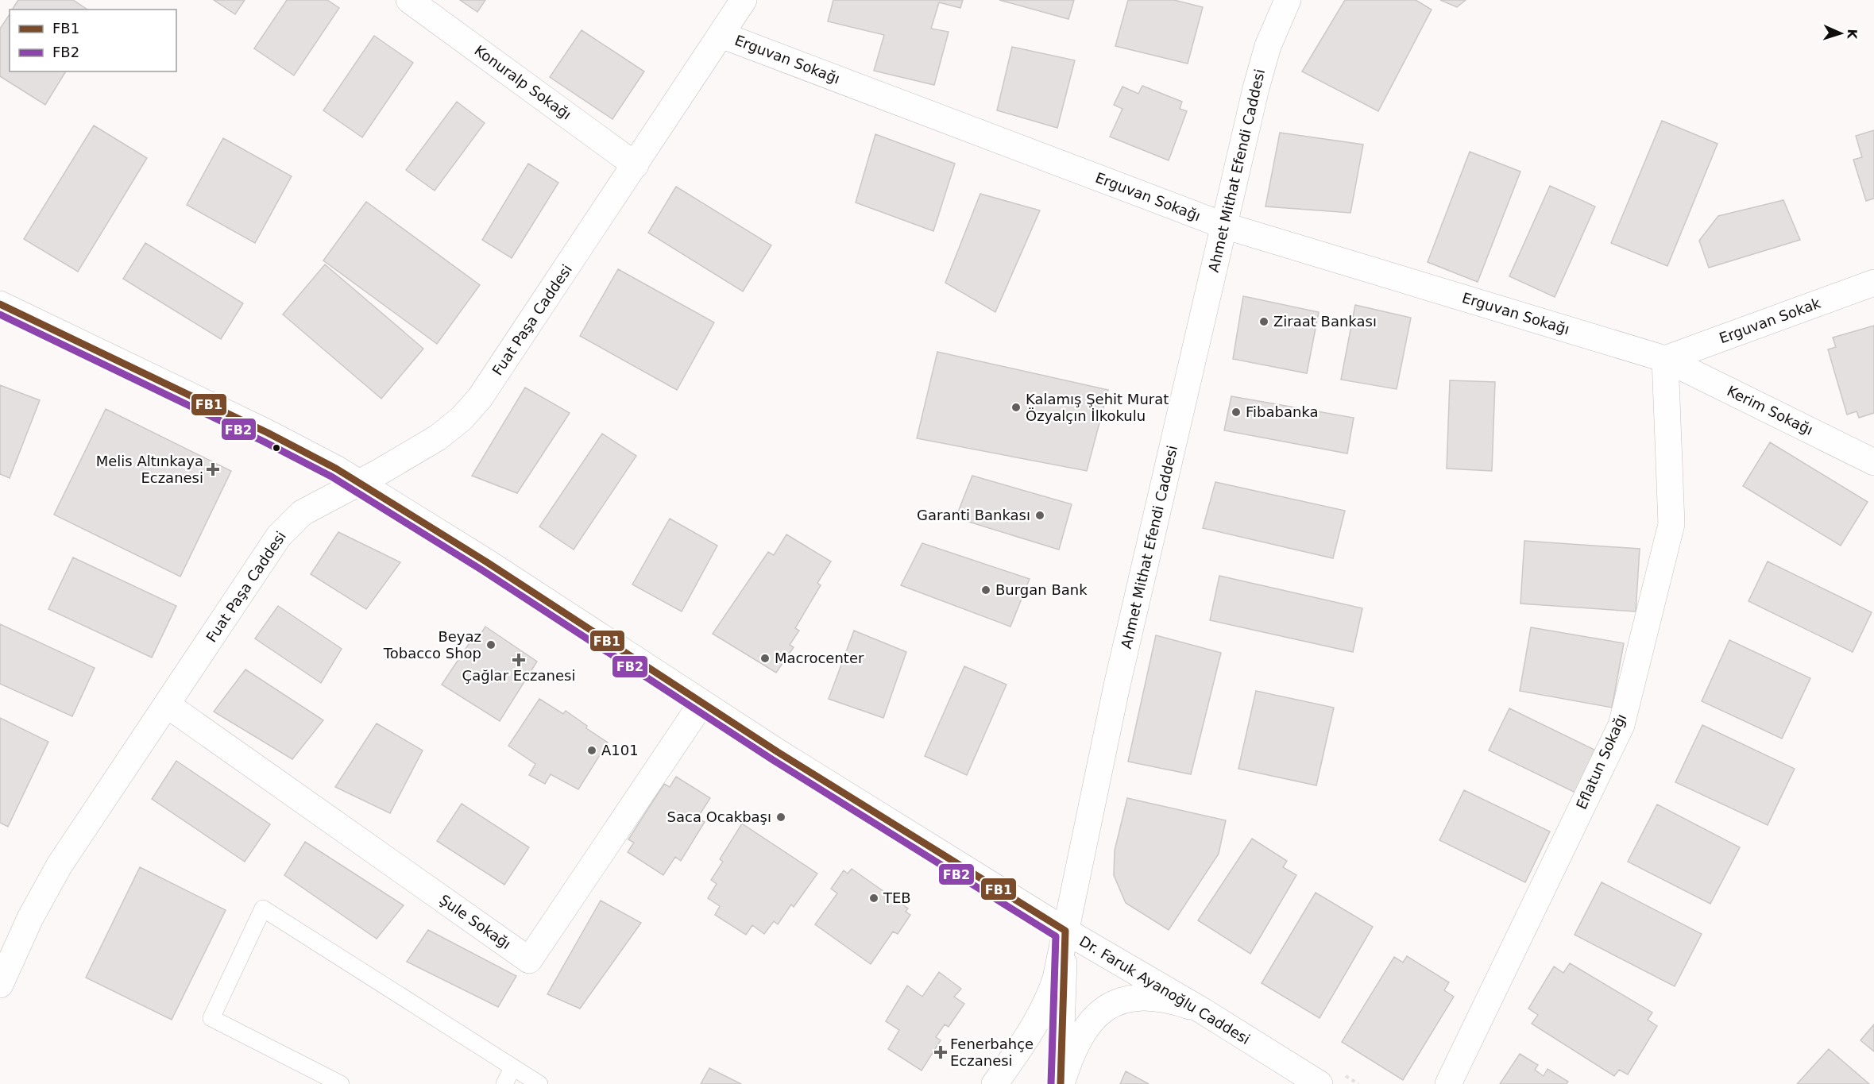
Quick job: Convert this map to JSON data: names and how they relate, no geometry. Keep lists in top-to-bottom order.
{
  "streets": {
    "street": [
      "Erguvan Sokağı",
      "Konuralp Sokağı",
      "Ahmet Mithat Efendi Caddesi",
      "Fuat Paşa Caddesi",
      "Erguvan Sokak",
      "Kerim Sokağı",
      "Eflatun Sokağı",
      "Şule Sokağı",
      "Dr. Faruk Ayanoğlu Caddesi"
    ]
  },
  "crossings": [
    ["Erguvan Sokağı", "Ahmet Mithat Efendi Caddesi"],
    ["Erguvan Sokağı", "Fuat Paşa Caddesi"],
    ["Erguvan Sokağı", "Erguvan Sokak"],
    ["Erguvan Sokağı", "Kerim Sokağı"],
    ["Erguvan Sokağı", "Eflatun Sokağı"],
    ["Konuralp Sokağı", "Fuat Paşa Caddesi"],
    ["Ahmet Mithat Efendi Caddesi", "Dr. Faruk Ayanoğlu Caddesi"],
    ["Fuat Paşa Caddesi", "Şule Sokağı"],
    ["Fuat Paşa Caddesi", "Dr. Faruk Ayanoğlu Caddesi"],
    ["Erguvan Sokak", "Kerim Sokağı"],
    ["Erguvan Sokak", "Eflatun Sokağı"],
    ["Kerim Sokağı", "Eflatun Sokağı"],
    ["Şule Sokağı", "Dr. Faruk Ayanoğlu Caddesi"]
  ],
  "places": {
    "other": [
      "Ziraat Bankası",
      "Kalamış Şehit Murat Özyalçın İlkokulu",
      "Fibabanka",
      "Garanti Bankası",
      "Burgan Bank",
      "Beyaz Tobacco Shop",
      "Macrocenter",
      "A101",
      "Saca Ocakbaşı",
      "TEB"
    ],
    "health": ["Melis Altınkaya Eczanesi", "Çağlar Eczanesi", "Fenerbahçe Eczanesi"]
  },
  "lines": ["transit line FB1", "transit line FB2"],
  "legend": ["FB1", "FB2"],
  "north": "right"
}
